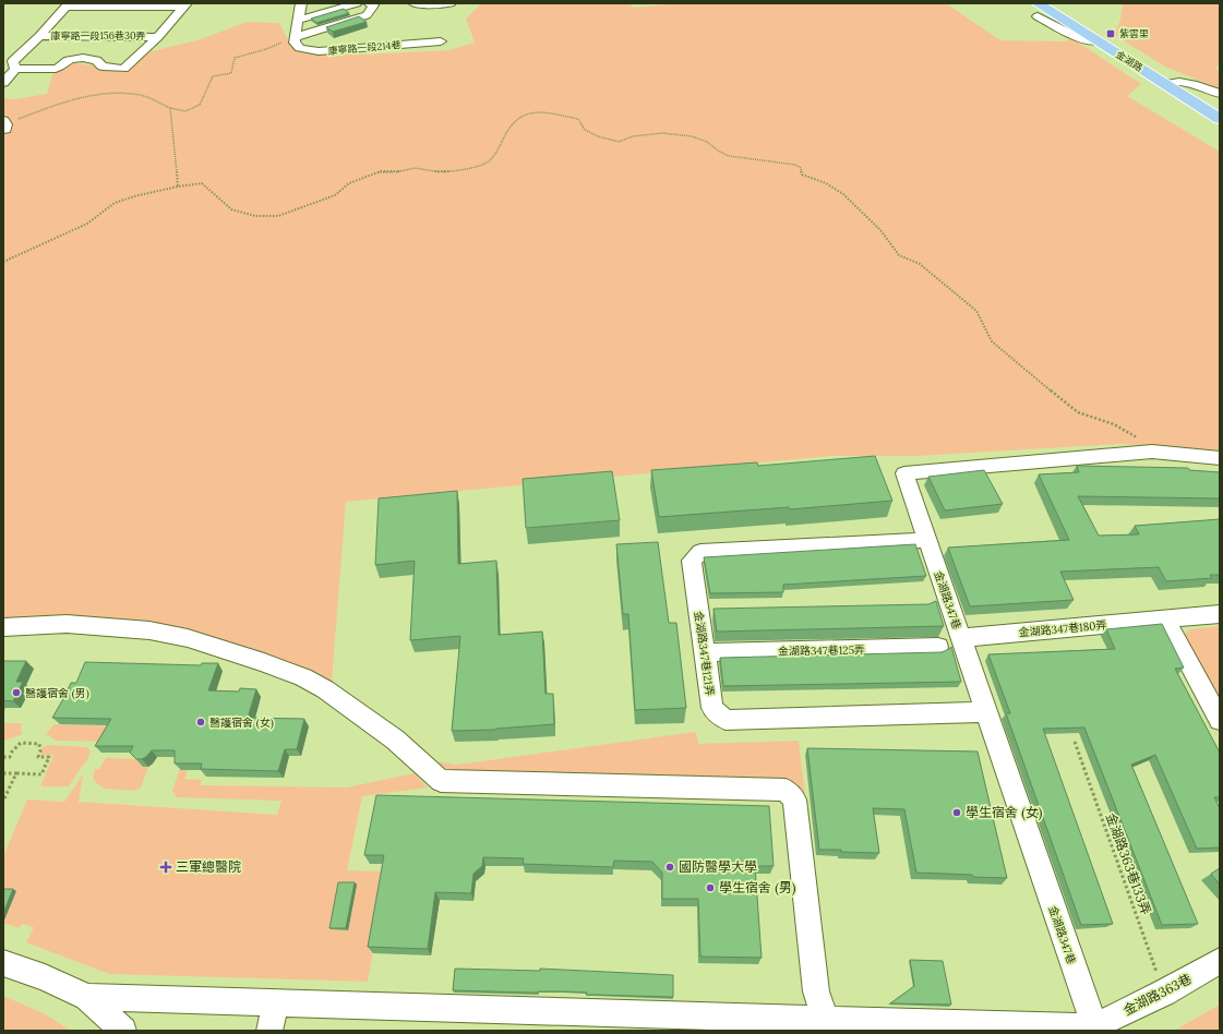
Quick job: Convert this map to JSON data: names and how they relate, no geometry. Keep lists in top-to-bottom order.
{
  "streets": {
    "main road": ["金湖路"],
    "street": [
      "康寧路一段156巷30弄",
      "康寧路一段214巷",
      "金湖路347巷",
      "金湖路347巷180弄",
      "金湖路347巷125弄",
      "金湖路347巷121弄",
      "金湖路363巷"
    ],
    "path": ["金湖路363巷133弄"]
  },
  "crossings": [
    ["金湖路347巷", "金湖路347巷180弄"],
    ["金湖路347巷", "金湖路347巷121弄"],
    ["金湖路347巷", "金湖路363巷"],
    ["金湖路347巷125弄", "金湖路347巷121弄"],
    ["金湖路363巷133弄", "金湖路363巷"]
  ],
  "places": {
    "transit": ["紫雲里"],
    "other": [
      "醫護宿舍 (男)",
      "醫護宿舍 (女)",
      "學生宿舍 (女)",
      "國防醫學大學",
      "學生宿舍 (男)"
    ],
    "health": ["三軍總醫院"]
  }
}
